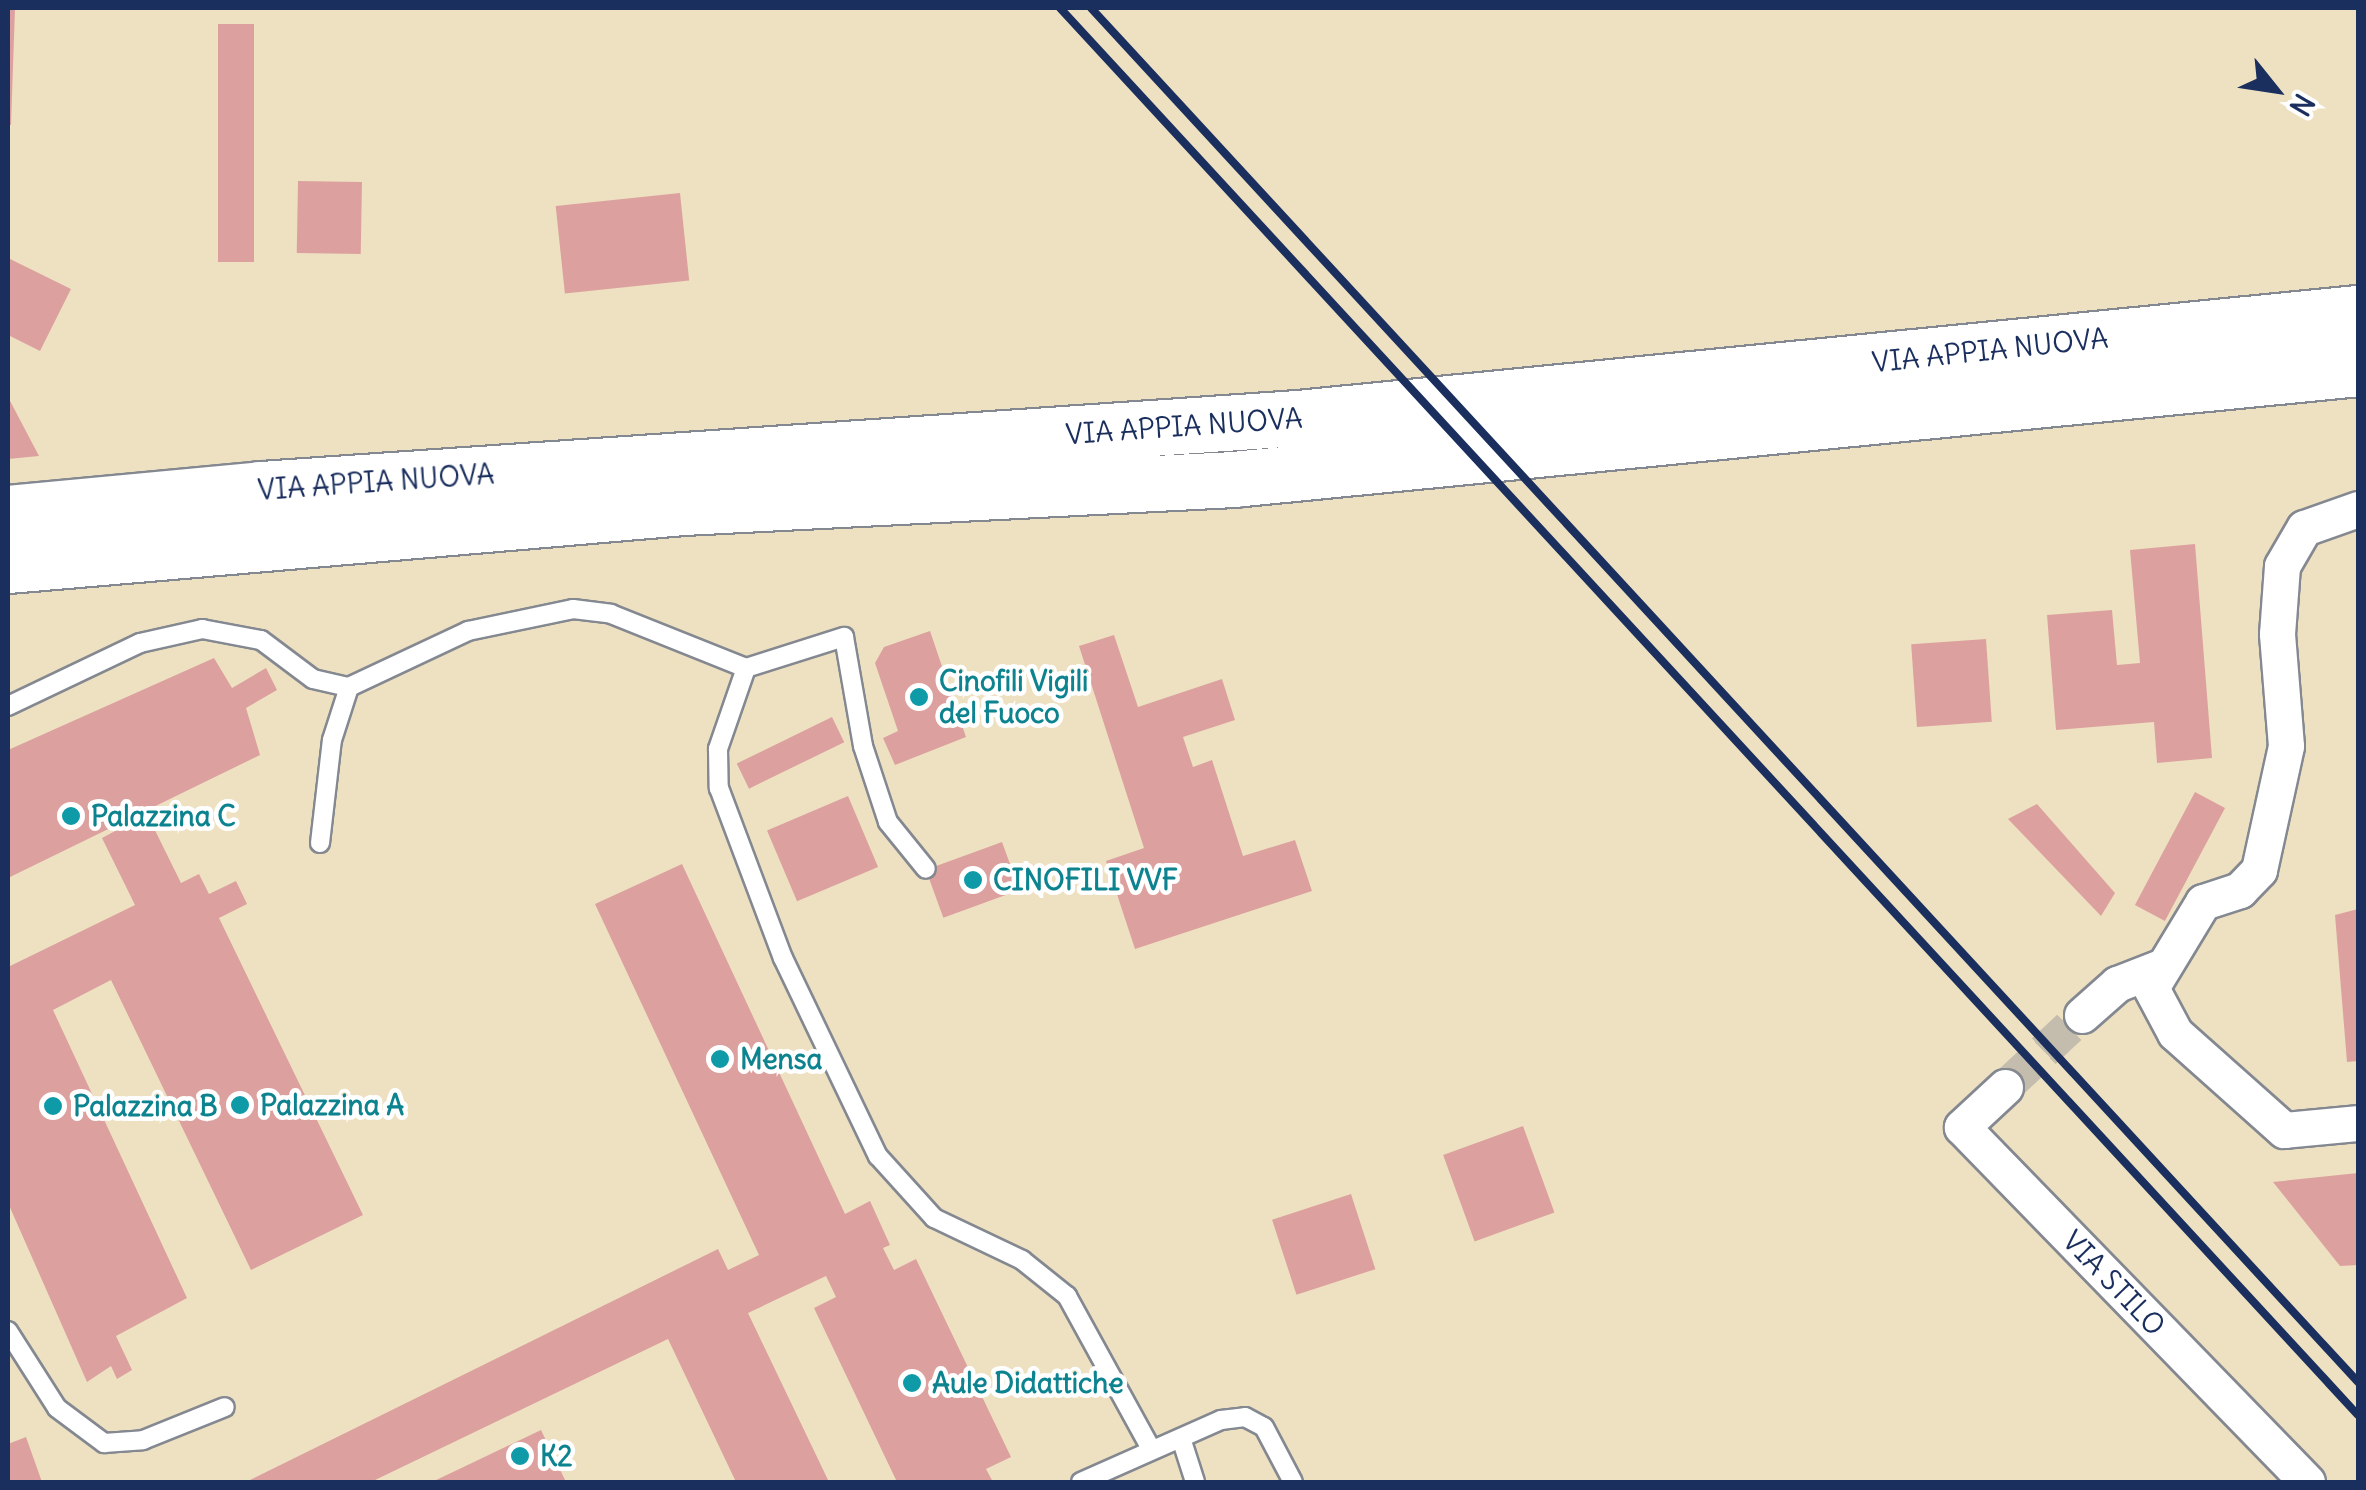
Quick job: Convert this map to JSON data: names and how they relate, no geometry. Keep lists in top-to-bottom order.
{
  "streets": {
    "main road": ["VIA APPIA NUOVA"],
    "street": ["VIA STILO"]
  },
  "places": [
    "Cinofili Vigili del Fuoco",
    "Palazzina C",
    "CINOFILI VVF",
    "Mensa",
    "Palazzina A",
    "Palazzina B",
    "Aule Didattiche",
    "K2"
  ],
  "north": "bottom right"
}
